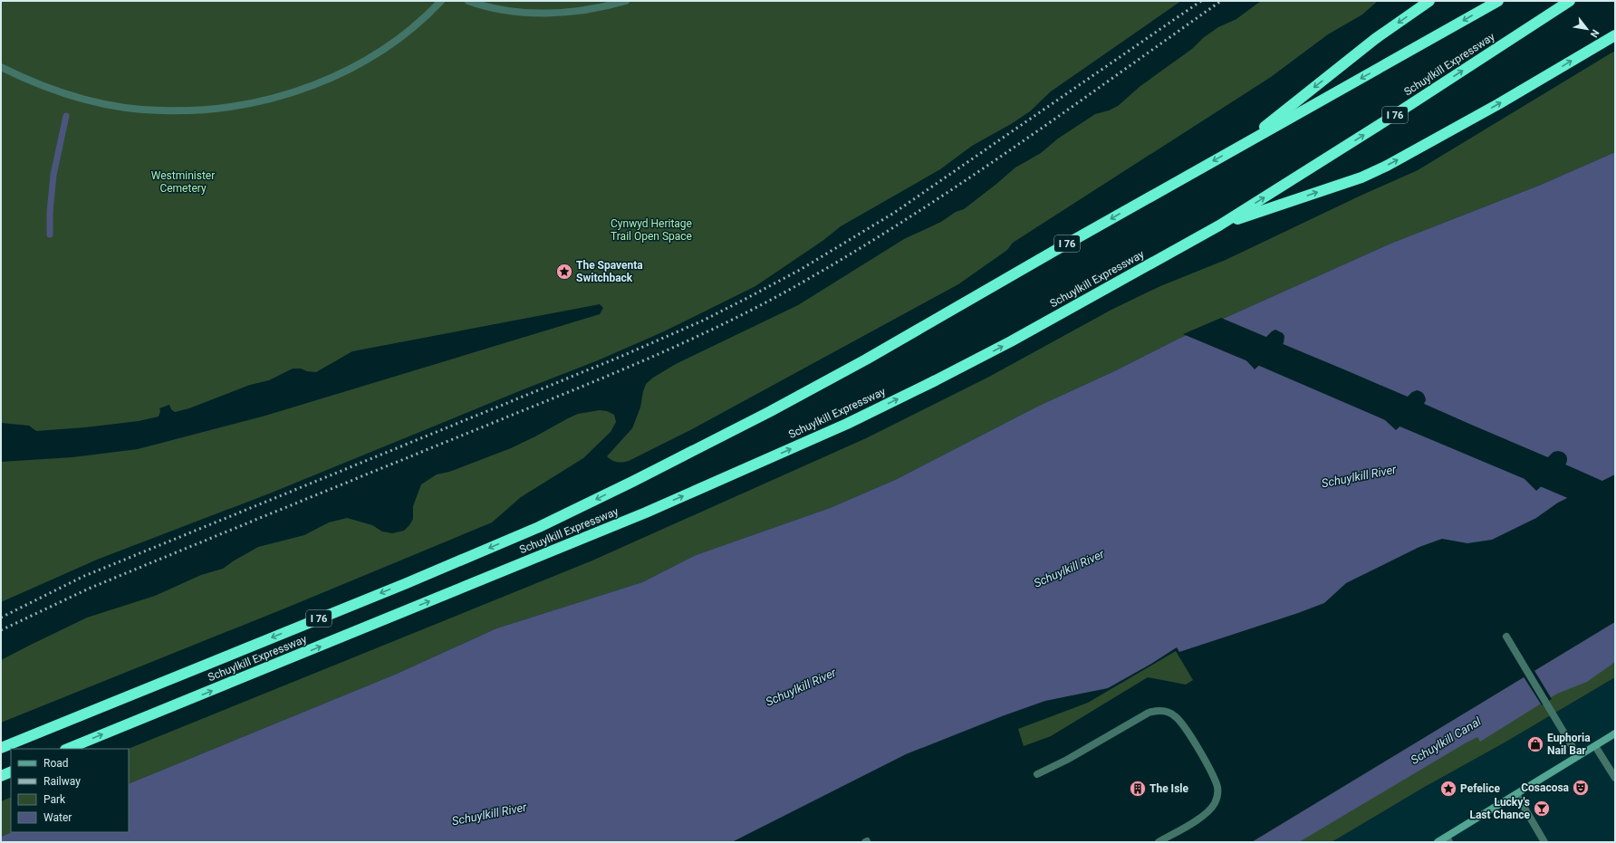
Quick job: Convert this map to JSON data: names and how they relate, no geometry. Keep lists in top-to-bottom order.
{
  "streets": {
    "highway": ["Schuylkill Expressway", "I 76"]
  },
  "water": ["Schuylkill River", "Schuylkill Canal"],
  "parks": ["Westminister Cemetery", "Cynwyd Heritage Trail Open Space"],
  "places": {
    "place": ["The Spaventa Switchback", "Pefelice"],
    "shop": ["Euphoria Nail Bar"],
    "theatre": ["Cosacosa"],
    "building": ["The Isle"],
    "bar": ["Lucky's Last Chance"]
  },
  "legend": [
    "Road",
    "Railway",
    "Park",
    "Water"
  ],
  "north": "bottom right"
}
